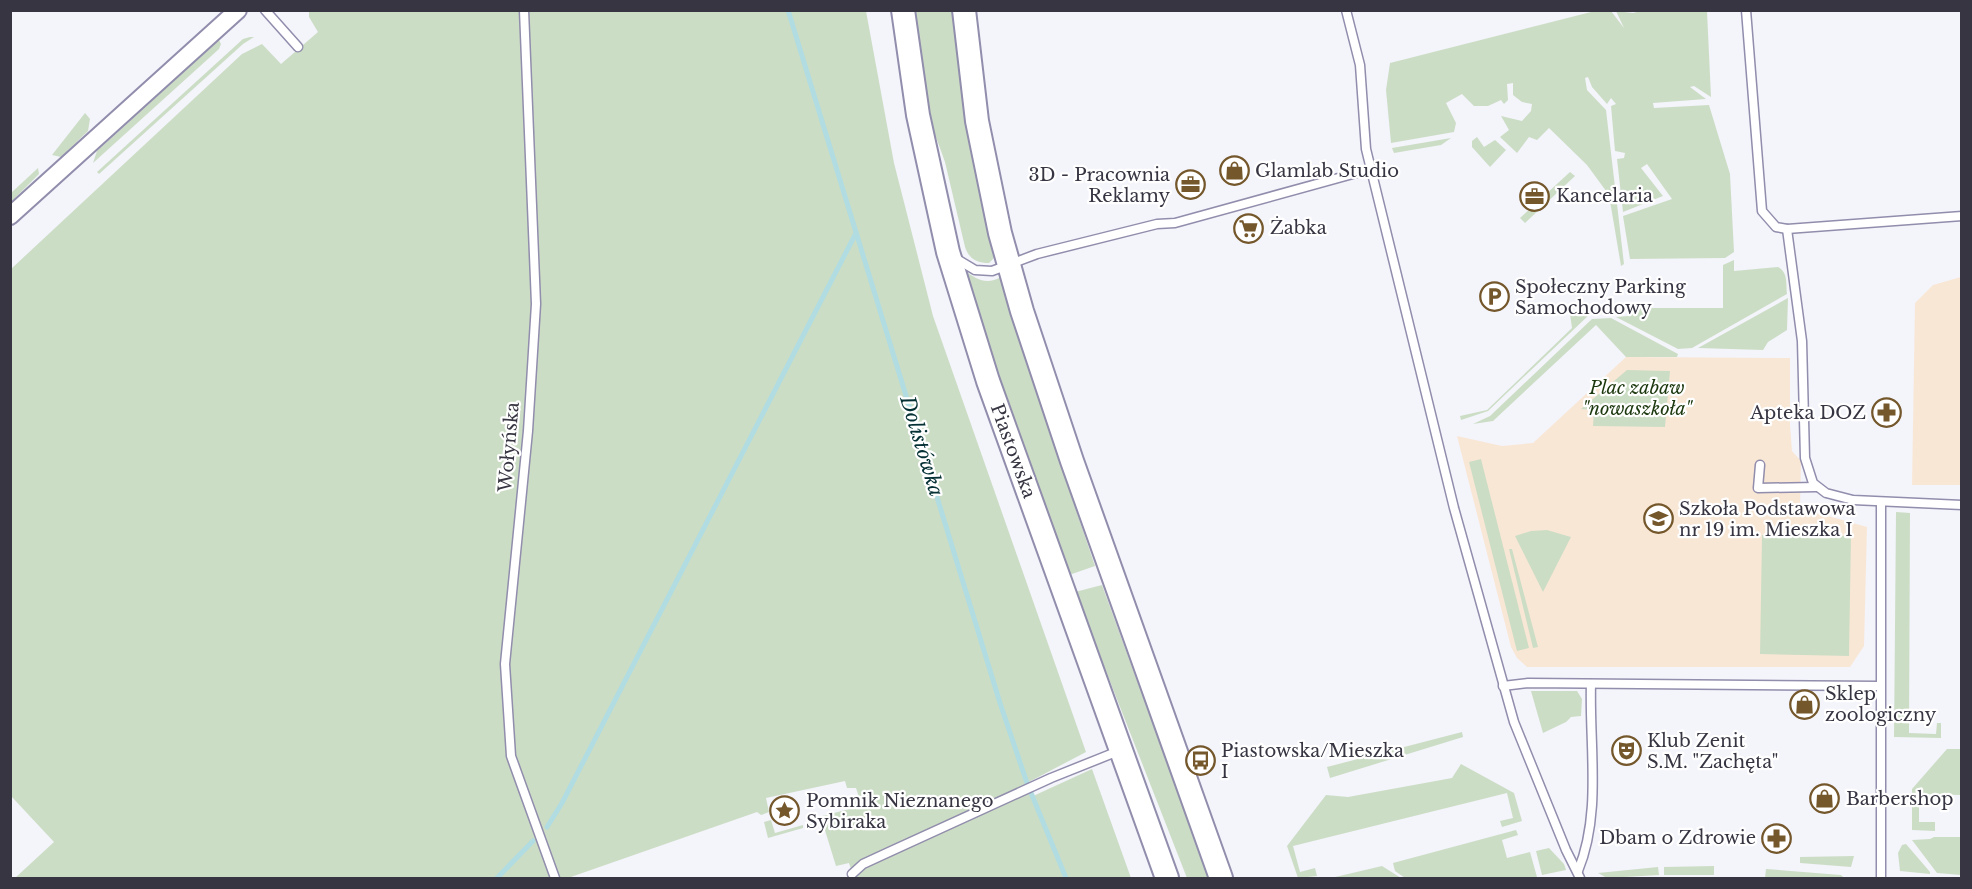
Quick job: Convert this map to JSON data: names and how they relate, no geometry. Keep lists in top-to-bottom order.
{
  "streets": {
    "main road": ["Piastowska"],
    "lane": ["Wołyńska"]
  },
  "water": ["Dolistówka"],
  "parks": ["Plac zabaw \"nowaszkoła\""],
  "places": {
    "shop": ["Glamlab Studio", "Sklep zoologiczny", "Barbershop"],
    "office": ["3D - Pracownia Reklamy", "Kancelaria"],
    "supermarket": ["Żabka"],
    "parking": ["Społeczny Parking Samochodowy"],
    "pharmacy": ["Apteka DOZ", "Dbam o Zdrowie"],
    "school or university": ["Szkoła Podstawowa nr 19 im. Mieszka I"],
    "theatre": ["Klub Zenit S.M. \"Zachęta\""],
    "bus stop": ["Piastowska/Mieszka I"],
    "place": ["Pomnik Nieznanego Sybiraka"]
  }
}
